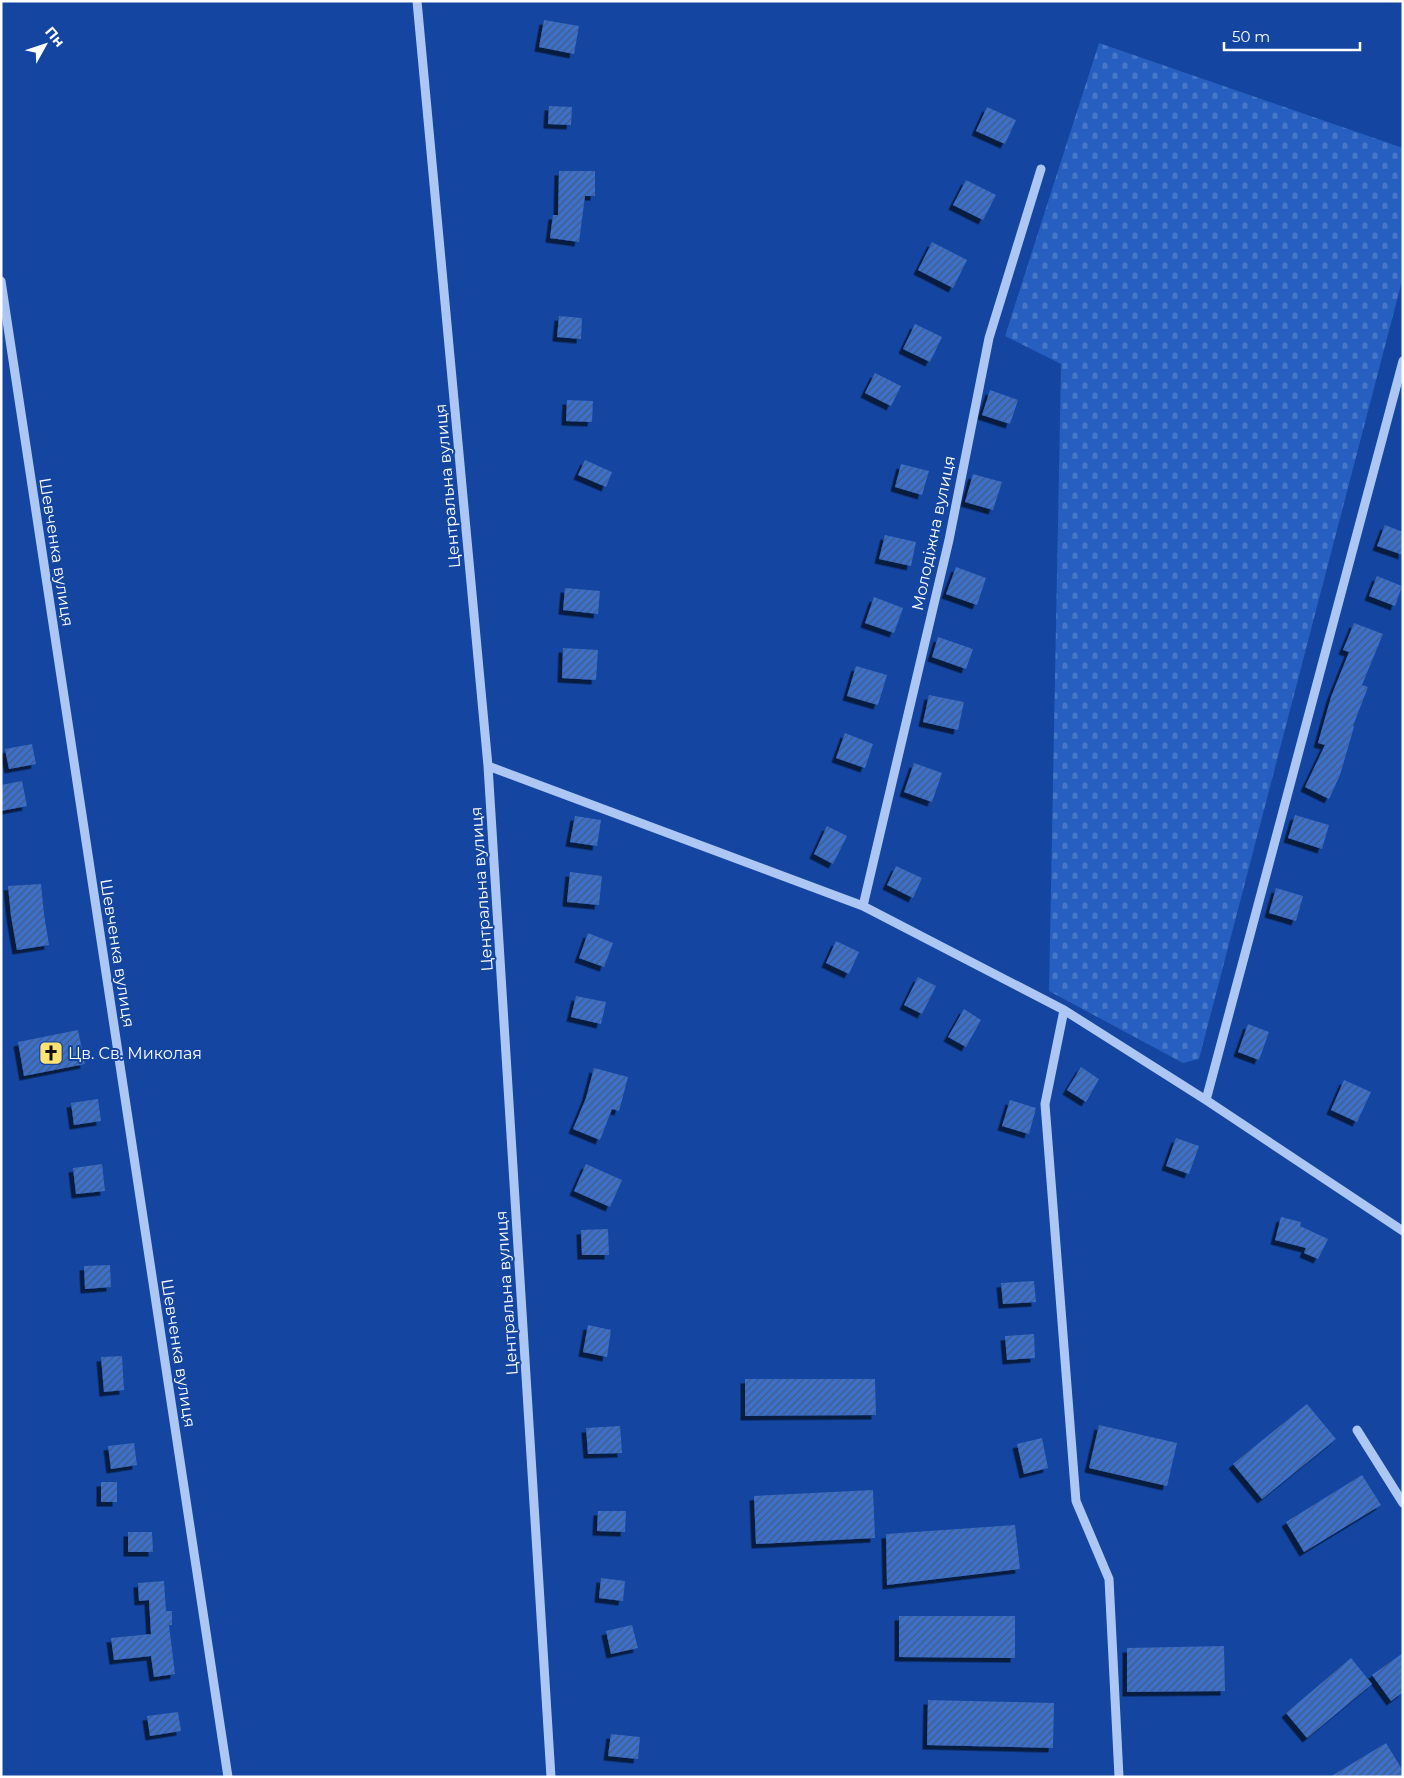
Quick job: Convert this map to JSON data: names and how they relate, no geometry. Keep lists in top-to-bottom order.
{
  "streets": {
    "street": ["Центральна вулиця", "Молодіжна вулиця", "Шевченка вулиця"]
  },
  "places": {
    "church": ["Цв. Св. Миколая"]
  },
  "scale_bar": "50 m",
  "north": "top right"
}
